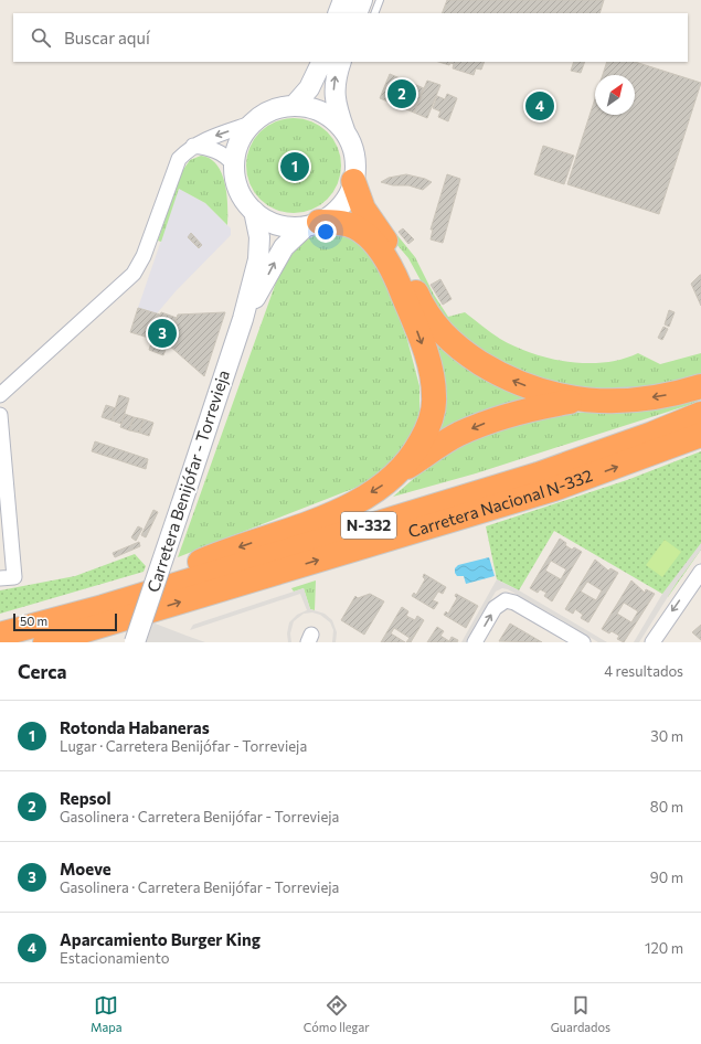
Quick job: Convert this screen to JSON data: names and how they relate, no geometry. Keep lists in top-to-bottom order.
{
  "streets": {
    "highway": ["Carretera Nacional N-332", "N-332"],
    "main road": ["Carretera Benijófar - Torrevieja"]
  },
  "crossings": [
    ["Carretera Nacional N-332", "N-332"]
  ],
  "scale_bar": "50 m",
  "north": "top right",
  "page": {
    "search": "Buscar aquí",
    "pins": [
      "2",
      "4",
      "1",
      "3"
    ],
    "scale": "50 m",
    "heading": ["Cerca", "4 resultados"],
    "list": [
      {
        "mark": "1",
        "name": "Rotonda Habaneras",
        "note": "Lugar · Carretera Benijófar - Torrevieja",
        "value": "30 m"
      },
      {
        "mark": "2",
        "name": "Repsol",
        "note": "Gasolinera · Carretera Benijófar - Torrevieja",
        "value": "80 m"
      },
      {
        "mark": "3",
        "name": "Moeve",
        "note": "Gasolinera · Carretera Benijófar - Torrevieja",
        "value": "90 m"
      },
      {
        "mark": "4",
        "name": "Aparcamiento Burger King",
        "note": "Estacionamiento",
        "value": "120 m"
      }
    ],
    "nav": ["Mapa", "Cómo llegar", "Guardados"]
  }
}
